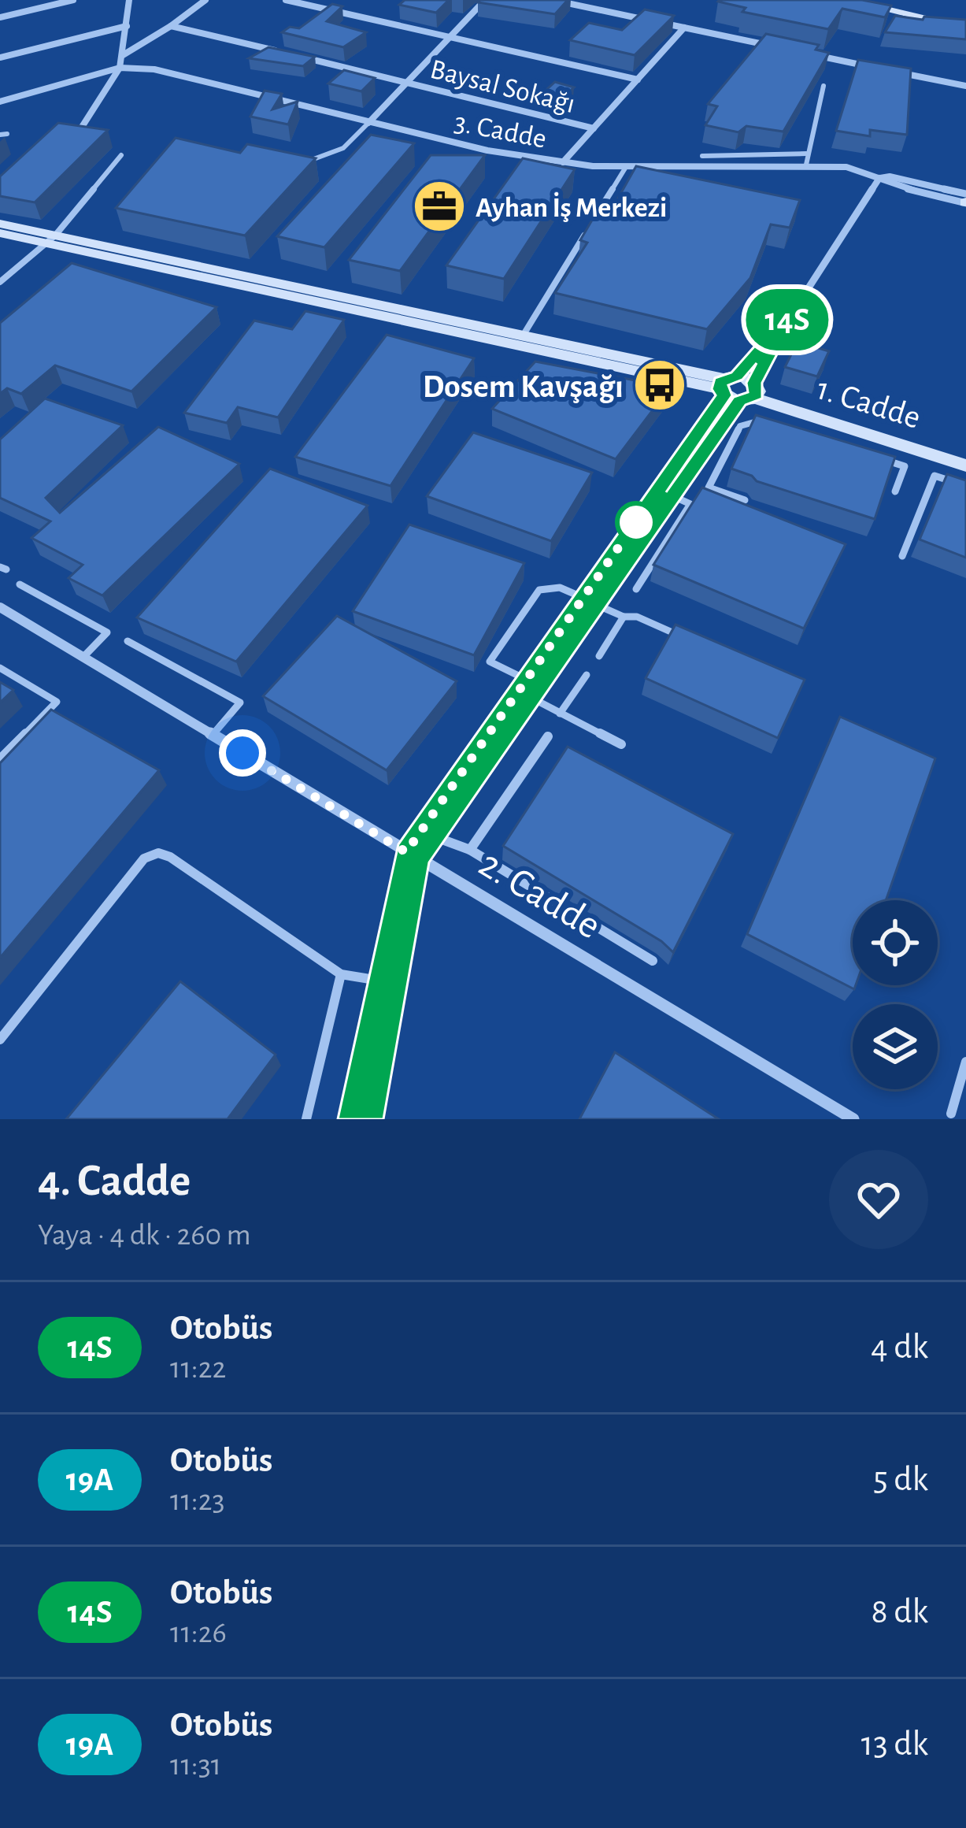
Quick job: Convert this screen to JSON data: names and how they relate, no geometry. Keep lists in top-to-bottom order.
{
  "streets": {
    "street": [
      "Baysal Sokağı",
      "3. Cadde",
      "1. Cadde",
      "2. Cadde"
    ]
  },
  "places": {
    "office": ["Ayhan İş Merkezi"],
    "bus stop": ["Dosem Kavşağı"]
  },
  "lines": ["bus line 14S"],
  "page": {
    "on_map": "14S",
    "heading": ["4. Cadde", "Yaya · 4 dk · 260 m"],
    "list": [
      {
        "mark": "14S",
        "name": "Otobüs",
        "note": "11:22",
        "value": "4 dk"
      },
      {
        "mark": "19A",
        "name": "Otobüs",
        "note": "11:23",
        "value": "5 dk"
      },
      {
        "mark": "14S",
        "name": "Otobüs",
        "note": "11:26",
        "value": "8 dk"
      },
      {
        "mark": "19A",
        "name": "Otobüs",
        "note": "11:31",
        "value": "13 dk"
      }
    ]
  }
}
